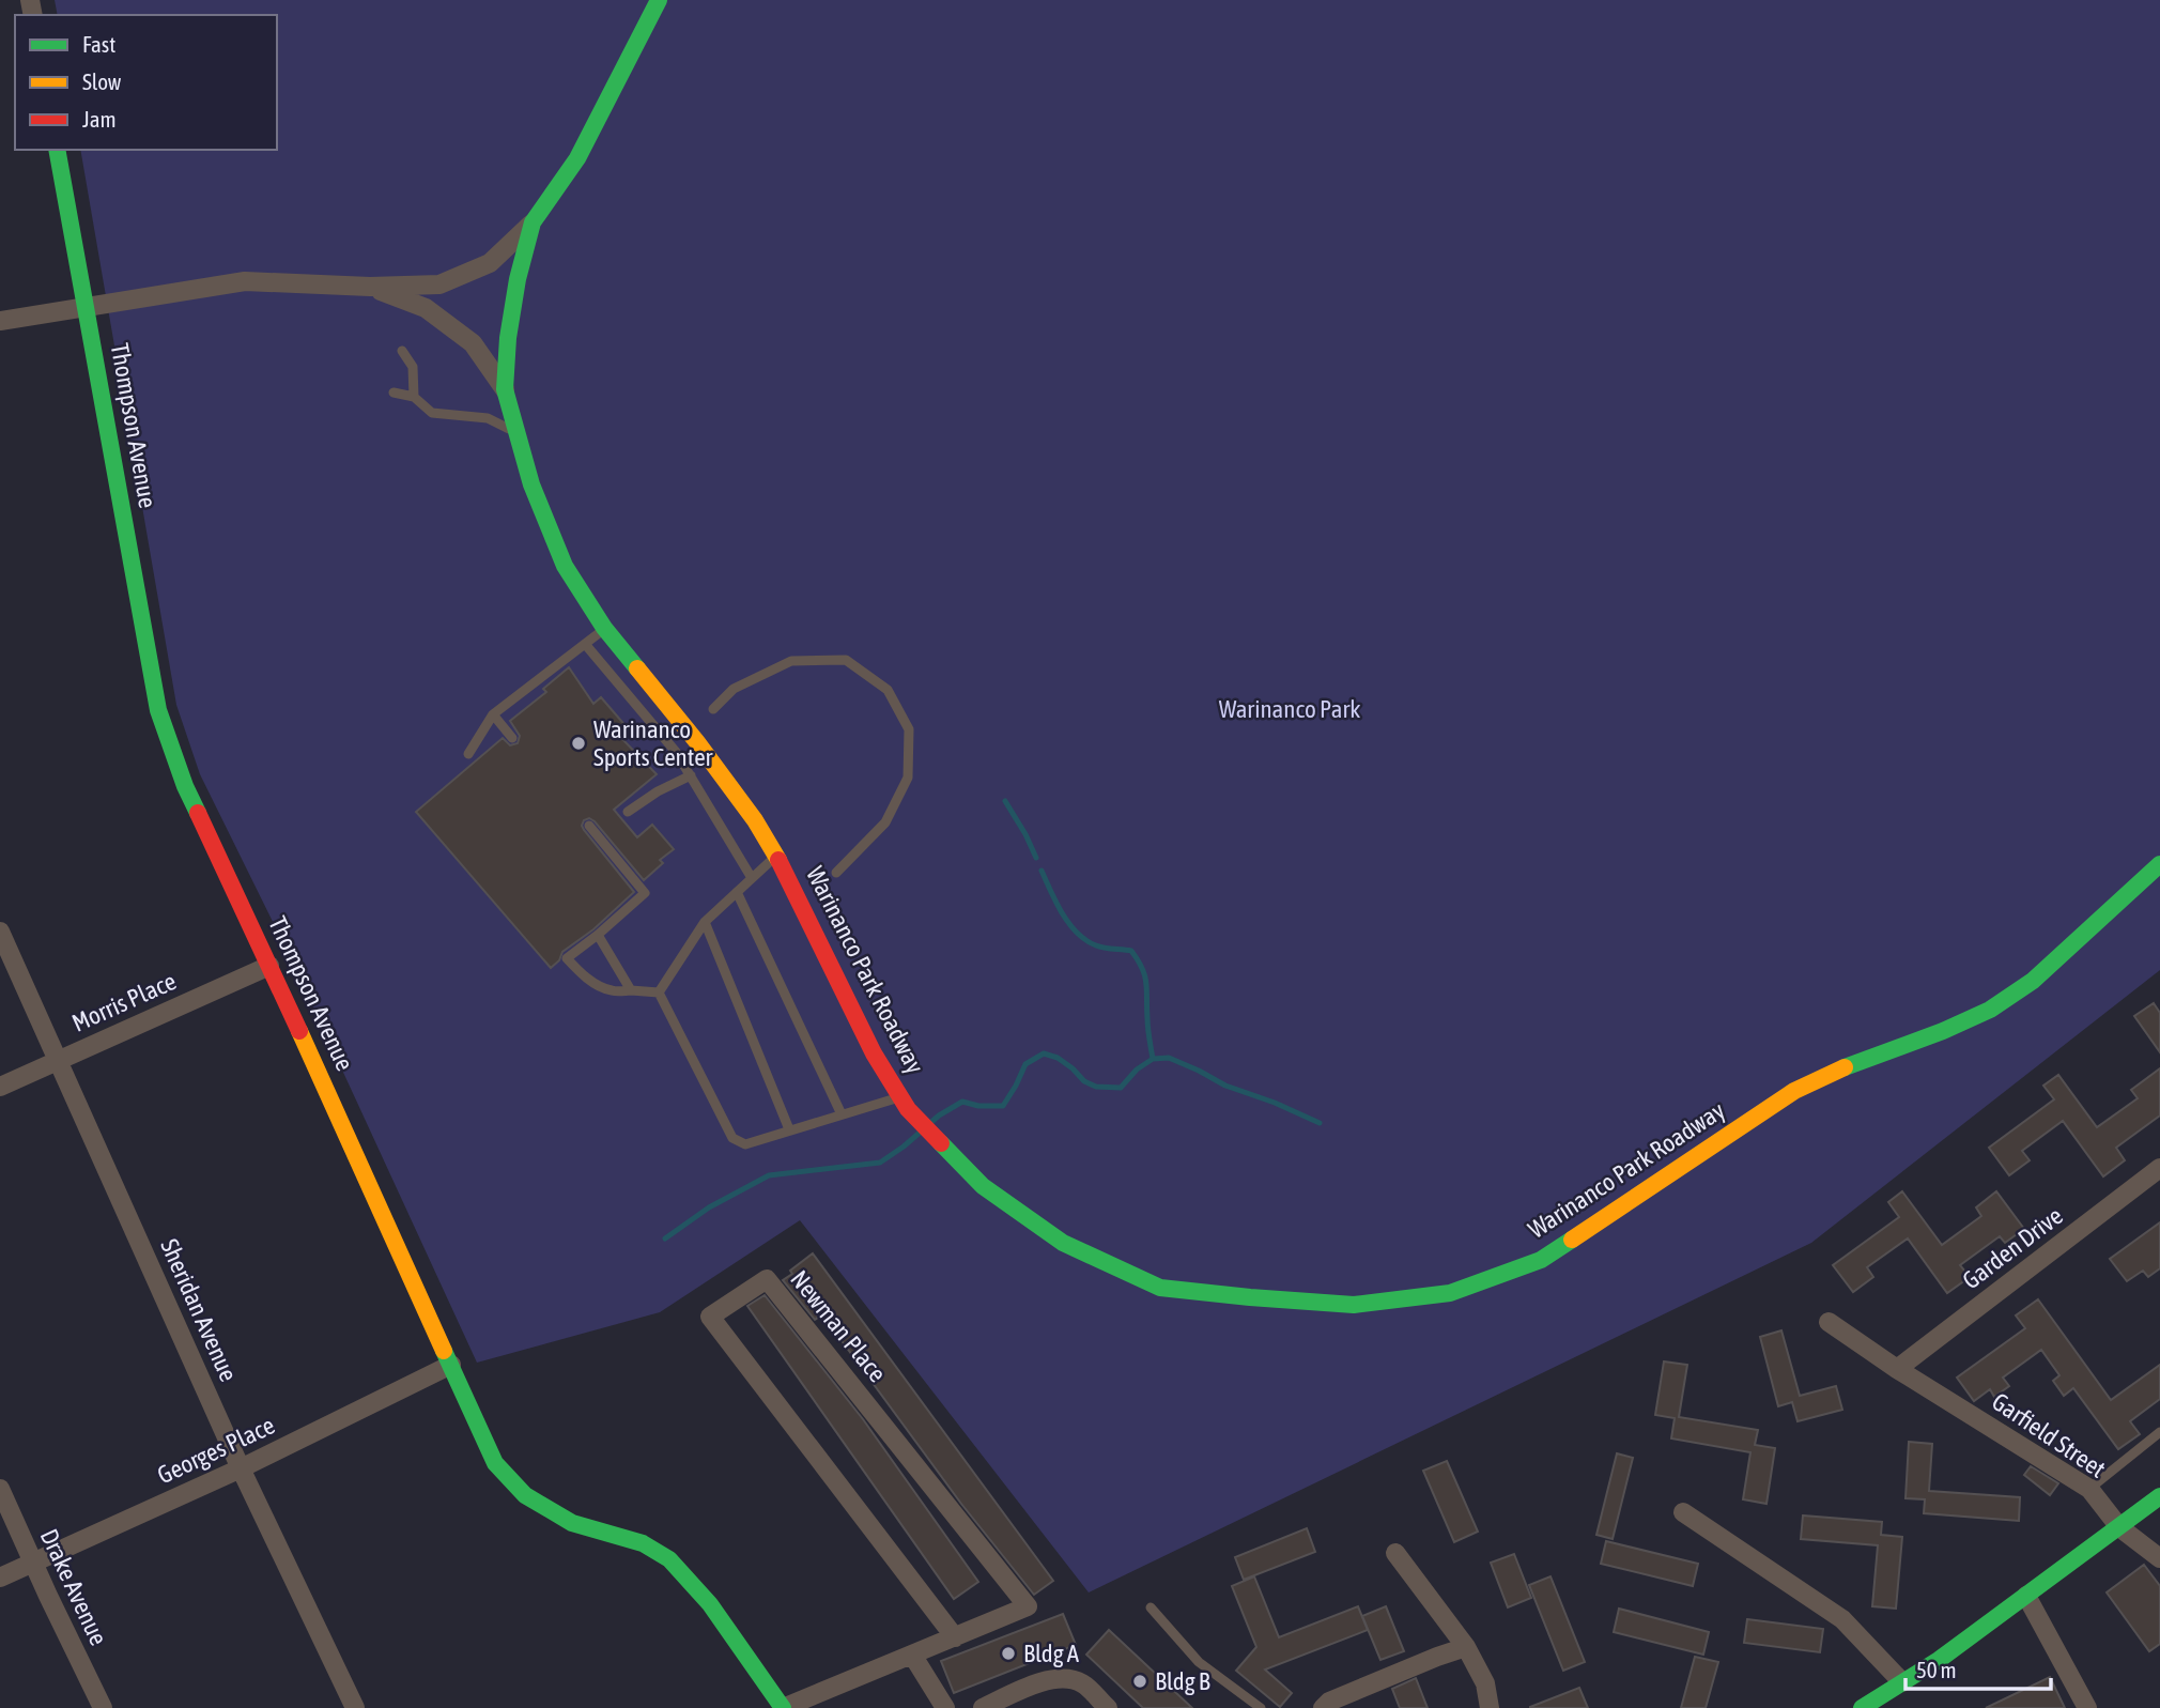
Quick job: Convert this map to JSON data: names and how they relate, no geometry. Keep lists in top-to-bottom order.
{
  "streets": {
    "street": [
      "Thompson Avenue",
      "Warinanco Park Roadway",
      "Morris Place",
      "Garden Drive",
      "Sheridan Avenue",
      "Newman Place",
      "Garfield Street",
      "Georges Place",
      "Drake Avenue"
    ]
  },
  "crossings": [
    ["Thompson Avenue", "Warinanco Park Roadway"],
    ["Thompson Avenue", "Morris Place"],
    ["Thompson Avenue", "Newman Place"],
    ["Thompson Avenue", "Georges Place"],
    ["Morris Place", "Sheridan Avenue"],
    ["Garden Drive", "Garfield Street"],
    ["Sheridan Avenue", "Georges Place"],
    ["Georges Place", "Drake Avenue"]
  ],
  "parks": ["Warinanco Park"],
  "places": ["Warinanco Sports Center", "Bldg A", "Bldg B"],
  "legend": ["Fast", "Slow", "Jam"],
  "scale_bar": "50 m"
}
